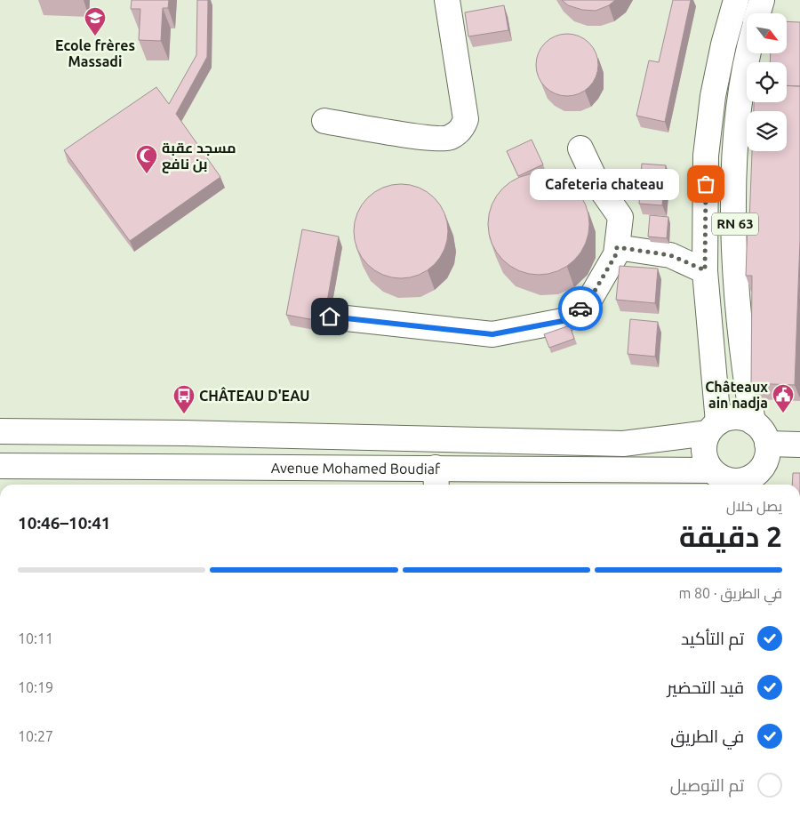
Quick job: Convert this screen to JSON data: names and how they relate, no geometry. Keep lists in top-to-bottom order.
{
  "streets": {
    "main road": ["RN 63", "Avenue Mohamed Boudiaf"]
  },
  "crossings": [
    ["RN 63", "Avenue Mohamed Boudiaf"]
  ],
  "places": {
    "school or university": ["Ecole frères Massadi"],
    "mosque": ["مسجد عقبة بن نافع"],
    "other": ["Cafeteria chateau"],
    "public building": ["Châteaux ain nadja"],
    "bus stop": ["CHÂTEAU D'EAU"]
  },
  "north": "bottom right",
  "page": {
    "bubble": "Cafeteria chateau",
    "heading": ["2 دقيقة", "يصل خلال", "10:41–10:46"],
    "bar": "في الطريق · 80 m",
    "list": [
      ["تم التأكيد", "10:11"],
      ["قيد التحضير", "10:19"],
      ["في الطريق", "10:27"],
      "تم التوصيل"
    ]
  }
}
